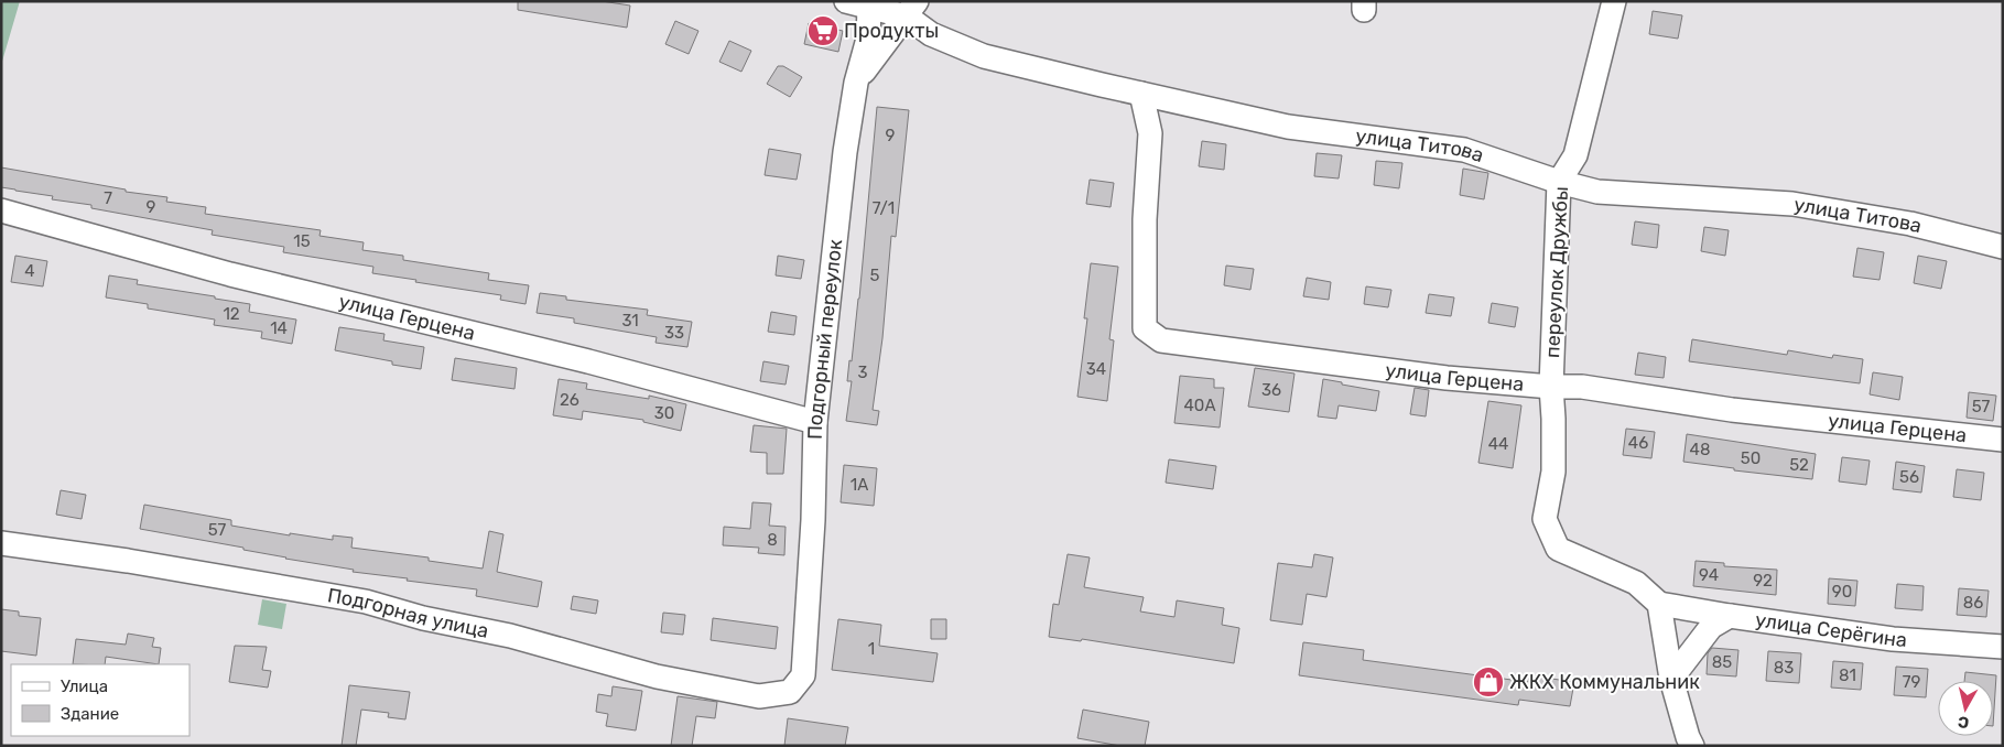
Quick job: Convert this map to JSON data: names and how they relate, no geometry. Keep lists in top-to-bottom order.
{
  "streets": {
    "street": [
      "улица Титова",
      "переулок Дружбы",
      "улица Герцена",
      "Подгорный переулок",
      "Подгорная улица",
      "улица Серёгина"
    ]
  },
  "crossings": [
    ["улица Титова", "переулок Дружбы"],
    ["улица Титова", "улица Герцена"],
    ["улица Титова", "Подгорный переулок"],
    ["переулок Дружбы", "улица Герцена"],
    ["улица Герцена", "Подгорный переулок"],
    ["Подгорный переулок", "Подгорная улица"]
  ],
  "places": {
    "supermarket": ["Продукты"],
    "shop": ["ЖКХ Коммунальник"]
  },
  "house_numbers": [
    "9",
    "7",
    "9",
    "7/1",
    "15",
    "4",
    "5",
    "12",
    "31",
    "14",
    "33",
    "34",
    "3",
    "36",
    "26",
    "40А",
    "57",
    "30",
    "46",
    "44",
    "48",
    "50",
    "52",
    "56",
    "1А",
    "57",
    "8",
    "94",
    "92",
    "90",
    "86",
    "1",
    "85",
    "83",
    "81",
    "79"
  ],
  "legend": ["Улица", "Здание"],
  "north": "bottom"
}
